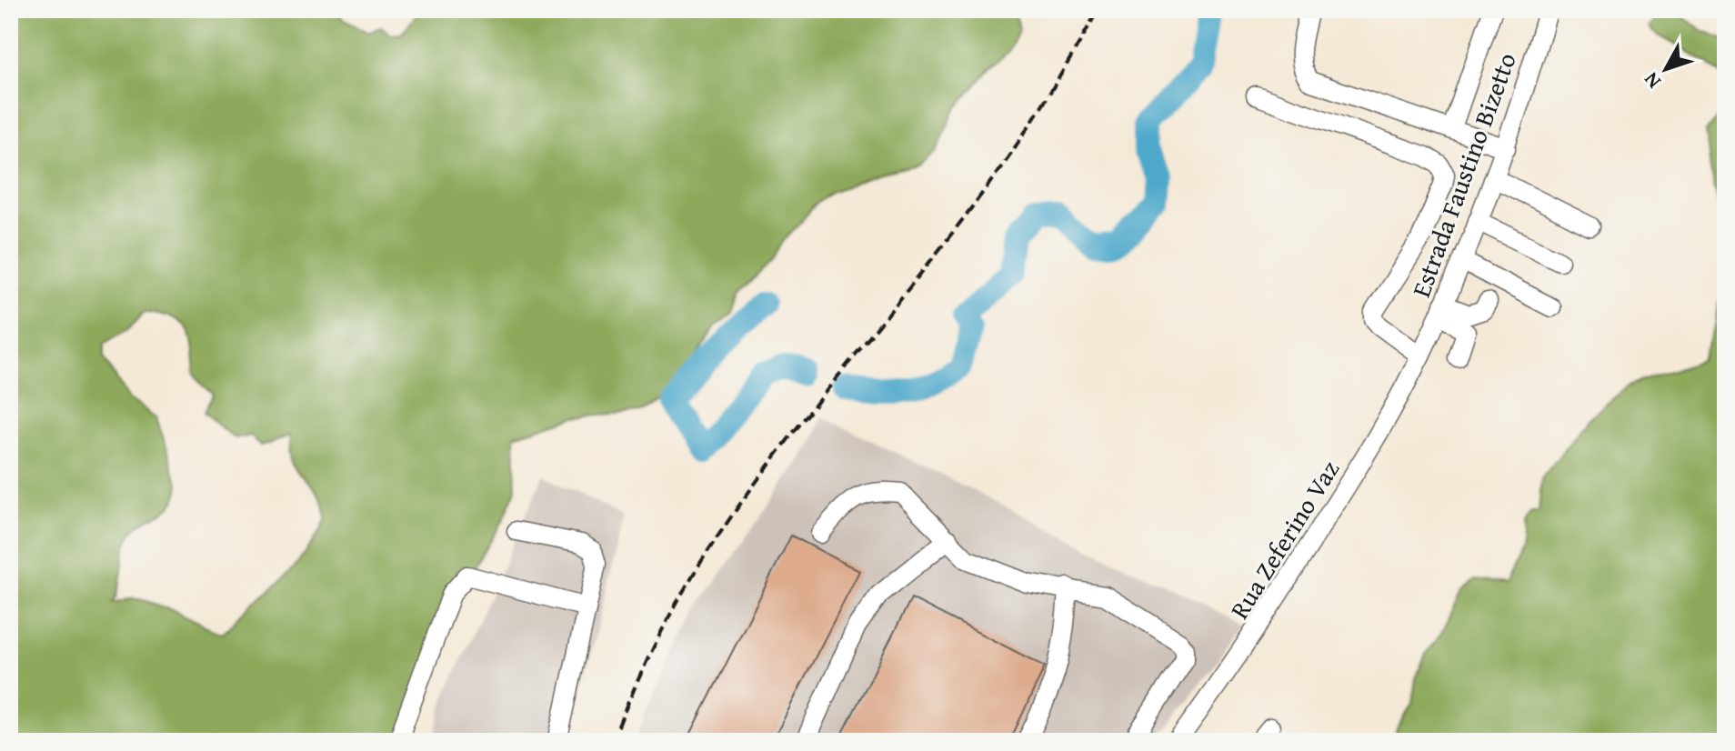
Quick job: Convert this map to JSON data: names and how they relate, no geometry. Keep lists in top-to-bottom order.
{
  "streets": {
    "street": ["Estrada Faustino Bizetto", "Rua Zeferino Vaz"]
  },
  "crossings": [
    ["Estrada Faustino Bizetto", "Rua Zeferino Vaz"]
  ],
  "north": "bottom left"
}
